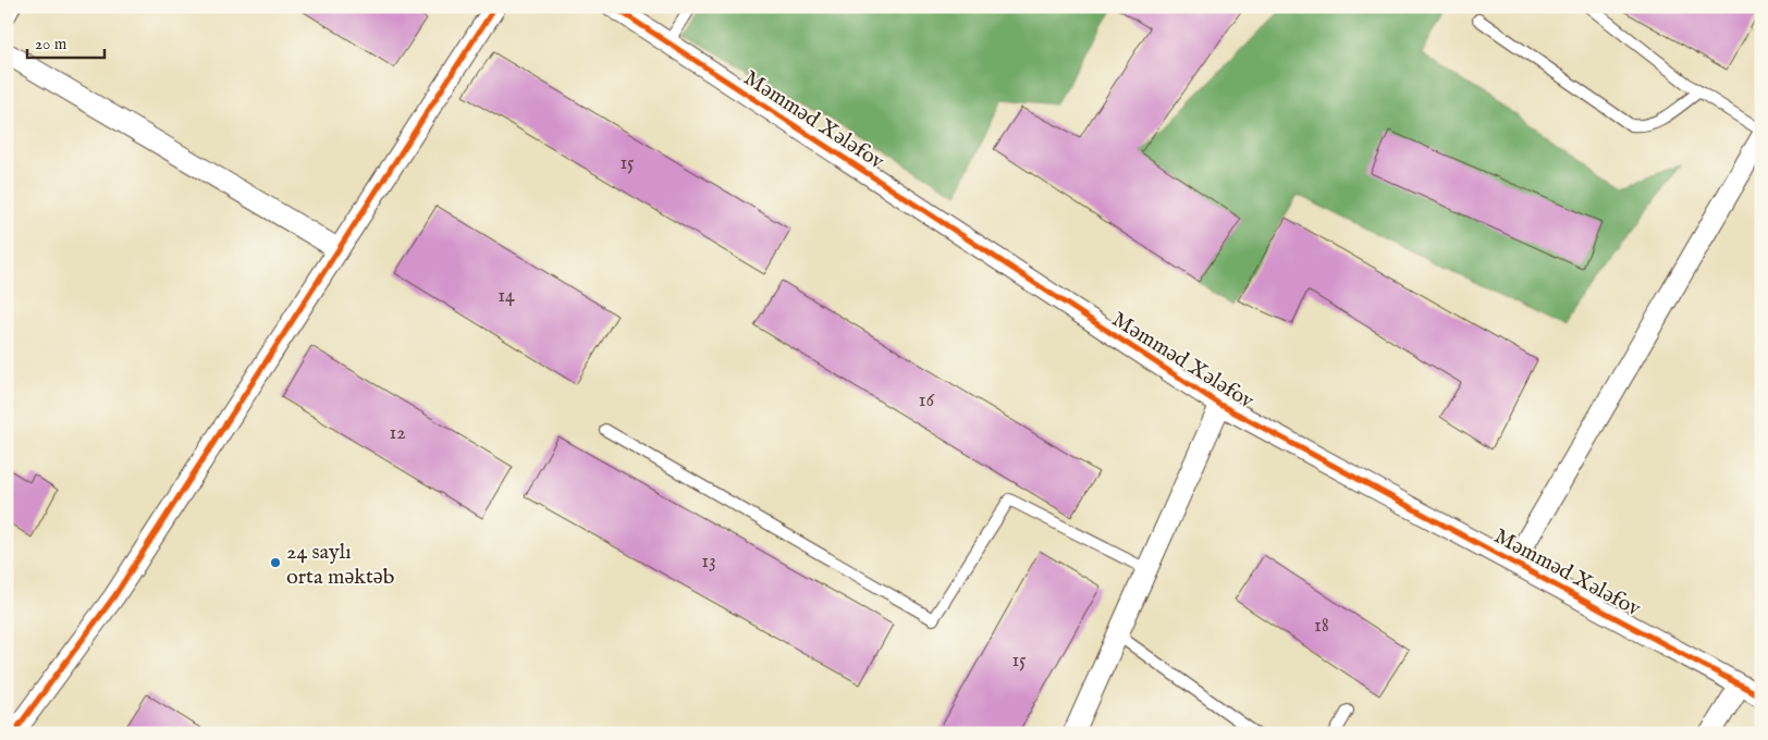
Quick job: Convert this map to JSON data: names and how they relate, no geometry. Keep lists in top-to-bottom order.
{
  "streets": {
    "street": ["Məmməd Xələfov"]
  },
  "places": ["24 saylı orta məktəb"],
  "house_numbers": [
    "15",
    "14",
    "16",
    "12",
    "13",
    "18",
    "15"
  ],
  "scale_bar": "20 m"
}
